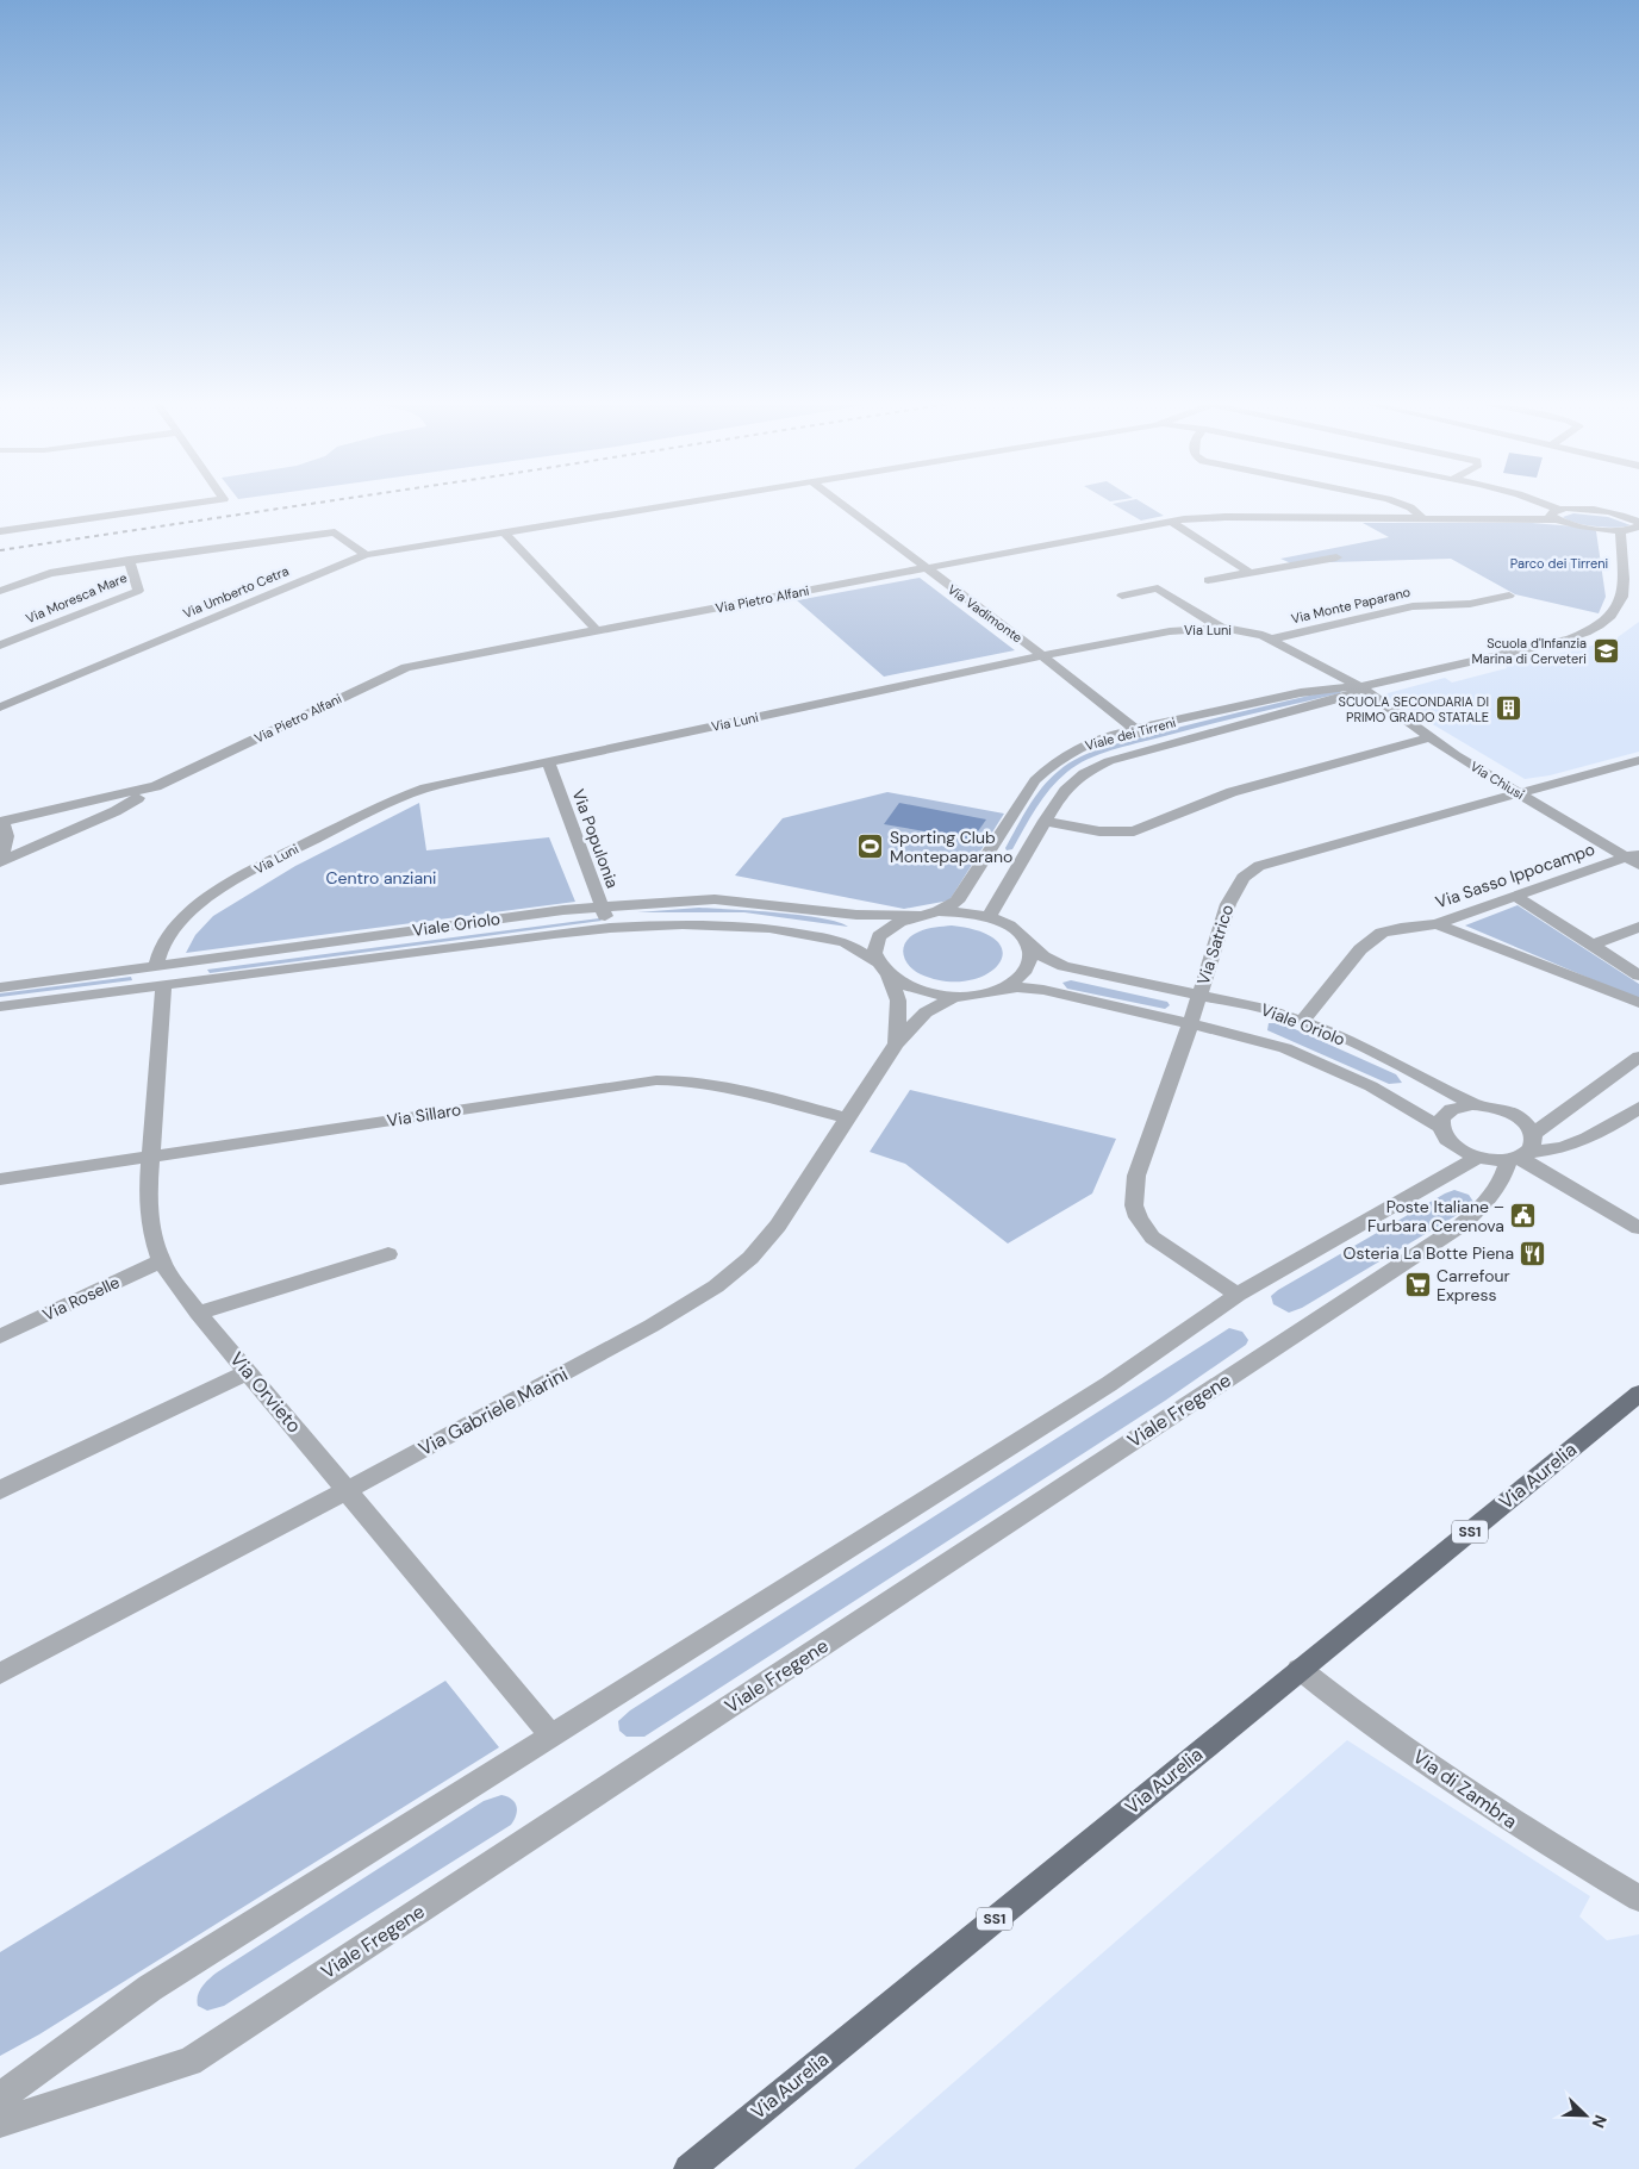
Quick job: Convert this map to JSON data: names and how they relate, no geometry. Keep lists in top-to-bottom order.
{
  "streets": {
    "main road": ["Via Aurelia", "SS1"],
    "street": [
      "Via Umberto Cetra",
      "Via Moresca Mare",
      "Via Pietro Alfani",
      "Via Monte Paparano",
      "Via Vadimonte",
      "Via Luni",
      "Viale dei Tirreni",
      "Via Chiusi",
      "Via Populonia",
      "Via Sasso Ippocampo",
      "Viale Oriolo",
      "Via Satrico",
      "Via Sillaro",
      "Via Roselle",
      "Via Orvieto",
      "Viale Fregene",
      "Via Gabriele Marini",
      "Via di Zambra"
    ]
  },
  "crossings": [
    ["Via Pietro Alfani", "Via Vadimonte"],
    ["Via Monte Paparano", "Via Luni"],
    ["Via Vadimonte", "Via Luni"],
    ["Via Vadimonte", "Viale dei Tirreni"],
    ["Via Luni", "Viale dei Tirreni"],
    ["Via Luni", "Via Chiusi"],
    ["Via Luni", "Via Populonia"],
    ["Via Luni", "Viale Oriolo"],
    ["Via Luni", "Via Orvieto"],
    ["Viale dei Tirreni", "Via Chiusi"],
    ["Viale dei Tirreni", "Viale Oriolo"],
    ["Viale dei Tirreni", "Via Gabriele Marini"],
    ["Via Chiusi", "Via Sasso Ippocampo"],
    ["Via Chiusi", "Via Satrico"],
    ["Via Populonia", "Viale Oriolo"],
    ["Via Sasso Ippocampo", "Viale Oriolo"],
    ["Viale Oriolo", "Via Satrico"],
    ["Viale Oriolo", "Via Orvieto"],
    ["Viale Oriolo", "Via Gabriele Marini"],
    ["Via Sillaro", "Via Orvieto"],
    ["Via Sillaro", "Via Gabriele Marini"],
    ["Via Roselle", "Via Orvieto"],
    ["Via Orvieto", "Via Gabriele Marini"],
    ["Via Aurelia", "Via di Zambra"]
  ],
  "parks": ["Parco dei Tirreni", "Centro anziani"],
  "places": {
    "school or university": ["Scuola d'Infanzia Marina di Cerveteri"],
    "building": ["SCUOLA SECONDARIA DI PRIMO GRADO STATALE"],
    "sports": ["Sporting Club Montepaparano"],
    "public building": ["Poste Italiane – Furbara Cerenova"],
    "restaurant": ["Osteria La Botte Piena"],
    "supermarket": ["Carrefour Express"]
  },
  "north": "bottom right"
}
